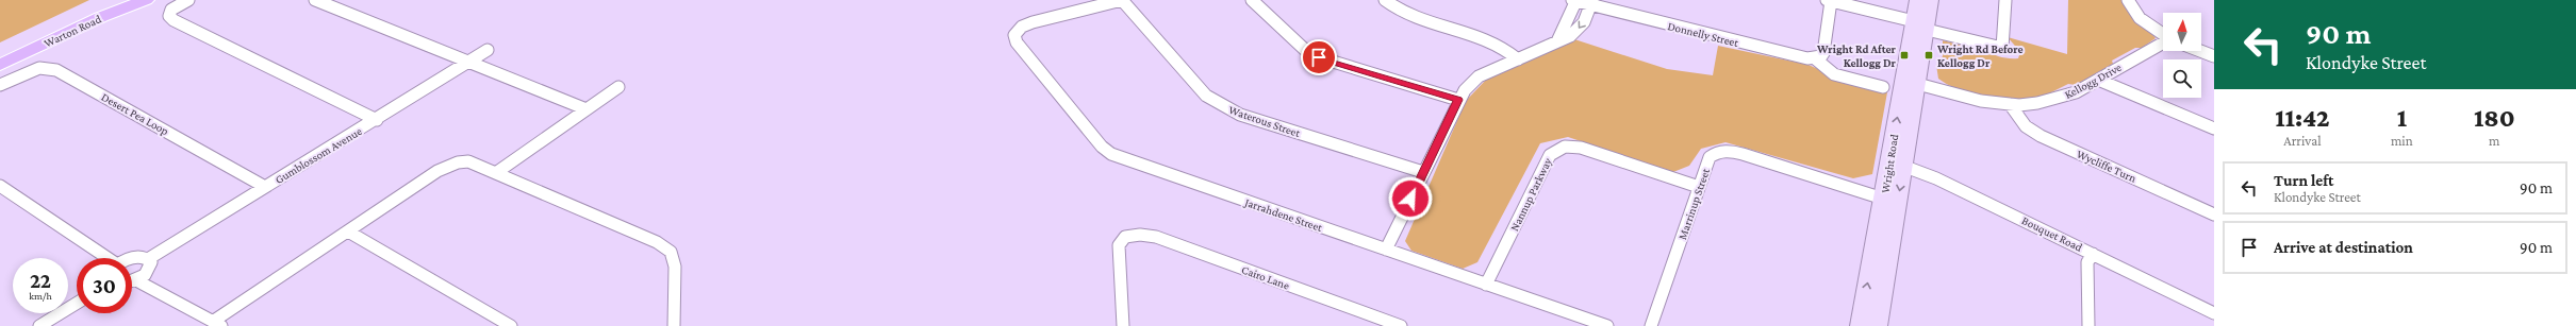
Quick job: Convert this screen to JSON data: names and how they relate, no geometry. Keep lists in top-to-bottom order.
{
  "streets": {
    "main road": ["Warton Road", "Wright Road"],
    "street": [
      "Donnelly Street",
      "Kellogg Drive",
      "Desert Pea Loop",
      "Waterous Street",
      "Gumblossom Avenue",
      "Wycliffe Turn",
      "Nannup Parkway",
      "Marrinup Street",
      "Jarrahdene Street",
      "Bouquet Road",
      "Cairo Lane"
    ]
  },
  "crossings": [
    ["Kellogg Drive", "Wright Road"],
    ["Kellogg Drive", "Wycliffe Turn"],
    ["Desert Pea Loop", "Gumblossom Avenue"],
    ["Waterous Street", "Jarrahdene Street"],
    ["Wright Road", "Marrinup Street"],
    ["Wright Road", "Bouquet Road"],
    ["Nannup Parkway", "Marrinup Street"],
    ["Nannup Parkway", "Jarrahdene Street"]
  ],
  "places": {
    "transit": ["Wright Rd After Kellogg Dr", "Wright Rd Before Kellogg Dr"]
  },
  "north": "top",
  "page": {
    "turn": ["90 m", "Klondyke Street"],
    "eta": [
      "11:42",
      "Arrival",
      "1",
      "min",
      "180",
      "m"
    ],
    "list": [
      {
        "name": "Turn left",
        "note": "Klondyke Street",
        "value": "90 m"
      },
      {
        "name": "Arrive at destination",
        "value": "90 m"
      }
    ],
    "speed": "22 km/h",
    "limit": "30"
  }
}
